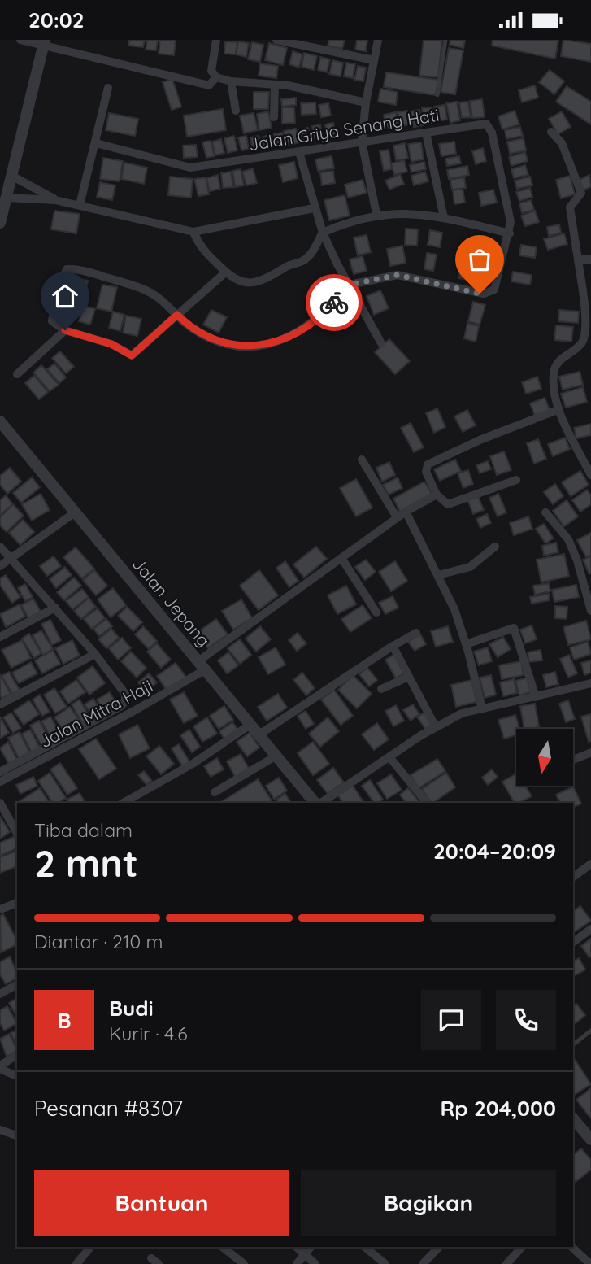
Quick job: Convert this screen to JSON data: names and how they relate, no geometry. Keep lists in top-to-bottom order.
{
  "streets": {
    "street": ["Jalan Griya Senang Hati", "Jalan Jepang", "Jalan Mitra Haji"]
  },
  "crossings": [
    ["Jalan Jepang", "Jalan Mitra Haji"]
  ],
  "north": "bottom",
  "page": {
    "status": "20:02",
    "heading": ["2 mnt", "Tiba dalam", "20:04–20:09"],
    "panel": [
      "Budi",
      "Kurir · 4.6",
      "Pesanan #8307",
      "Rp 204,000"
    ],
    "bar": "Diantar · 210 m",
    "round": "B",
    "buttons": ["Bantuan", "Bagikan"]
  }
}
